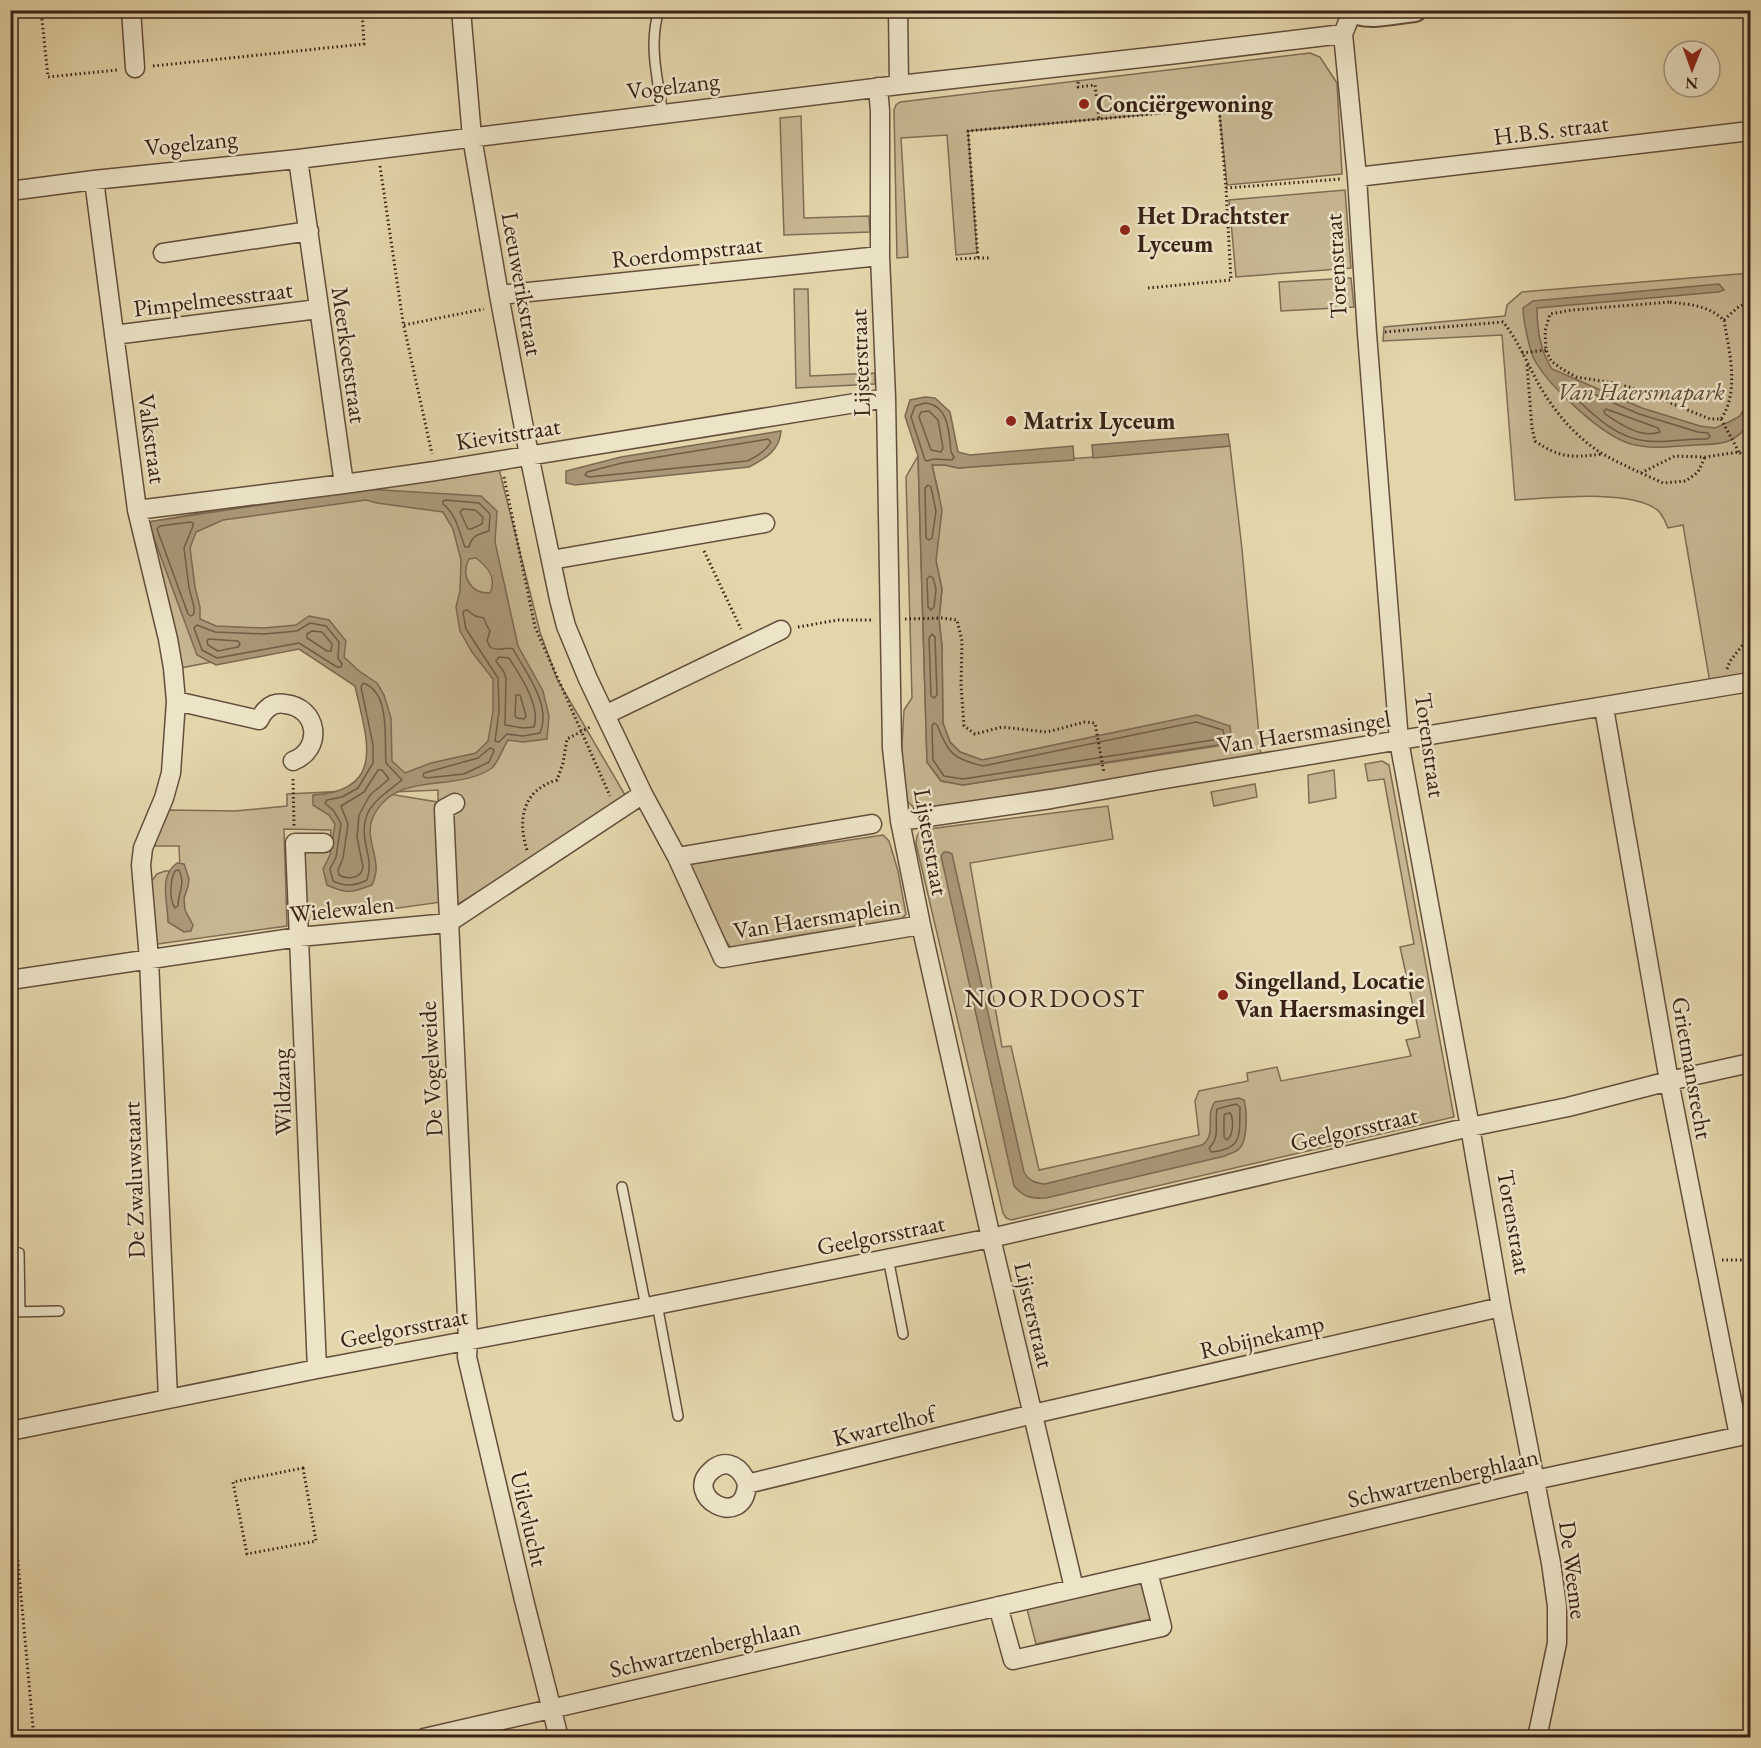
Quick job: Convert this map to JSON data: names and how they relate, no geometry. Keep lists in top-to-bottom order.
{
  "streets": {
    "street": [
      "Vogelzang",
      "H.B.S. straat",
      "Roerdompstraat",
      "Torenstraat",
      "Leeuwerikstraat",
      "Pimpelmeesstraat",
      "Meerkoetstraat",
      "Lijsterstraat",
      "Kievitstraat",
      "Valkstraat",
      "Van Haersmasingel",
      "Wielewalen",
      "Van Haersmaplein",
      "Grietmansrecht",
      "De Vogelweide",
      "Wildzang",
      "Geelgorsstraat",
      "De Zwaluwstaart",
      "Robijnekamp",
      "Kwartelhof",
      "Schwartzenberghlaan",
      "Uilevlucht",
      "De Weeme"
    ]
  },
  "crossings": [
    ["Vogelzang", "Torenstraat"],
    ["Vogelzang", "Leeuwerikstraat"],
    ["Vogelzang", "Meerkoetstraat"],
    ["Vogelzang", "Lijsterstraat"],
    ["Vogelzang", "Valkstraat"],
    ["H.B.S. straat", "Torenstraat"],
    ["Roerdompstraat", "Leeuwerikstraat"],
    ["Roerdompstraat", "Lijsterstraat"],
    ["Torenstraat", "Van Haersmasingel"],
    ["Torenstraat", "Geelgorsstraat"],
    ["Torenstraat", "Robijnekamp"],
    ["Torenstraat", "Schwartzenberghlaan"],
    ["Torenstraat", "De Weeme"],
    ["Leeuwerikstraat", "Kievitstraat"],
    ["Leeuwerikstraat", "Wielewalen"],
    ["Leeuwerikstraat", "Van Haersmaplein"],
    ["Pimpelmeesstraat", "Meerkoetstraat"],
    ["Pimpelmeesstraat", "Valkstraat"],
    ["Meerkoetstraat", "Kievitstraat"],
    ["Lijsterstraat", "Kievitstraat"],
    ["Lijsterstraat", "Van Haersmasingel"],
    ["Lijsterstraat", "Van Haersmaplein"],
    ["Lijsterstraat", "Geelgorsstraat"],
    ["Lijsterstraat", "Robijnekamp"],
    ["Lijsterstraat", "Kwartelhof"],
    ["Lijsterstraat", "Schwartzenberghlaan"],
    ["Kievitstraat", "Valkstraat"],
    ["Valkstraat", "Wielewalen"],
    ["Valkstraat", "De Zwaluwstaart"],
    ["Van Haersmasingel", "Grietmansrecht"],
    ["Wielewalen", "Van Haersmaplein"],
    ["Wielewalen", "De Vogelweide"],
    ["Wielewalen", "Wildzang"],
    ["Wielewalen", "De Zwaluwstaart"],
    ["Grietmansrecht", "Geelgorsstraat"],
    ["Grietmansrecht", "Schwartzenberghlaan"],
    ["De Vogelweide", "Geelgorsstraat"],
    ["De Vogelweide", "Uilevlucht"],
    ["Wildzang", "Geelgorsstraat"],
    ["Geelgorsstraat", "De Zwaluwstaart"],
    ["Geelgorsstraat", "Uilevlucht"],
    ["Robijnekamp", "Kwartelhof"],
    ["Schwartzenberghlaan", "Uilevlucht"],
    ["Schwartzenberghlaan", "De Weeme"]
  ],
  "districts": ["NOORDOOST"],
  "parks": ["Van Haersmapark"],
  "places": [
    "Conciërgewoning",
    "Het Drachtster Lyceum",
    "Matrix Lyceum",
    "Singelland, Locatie Van Haersmasingel"
  ],
  "north": "bottom"
}
